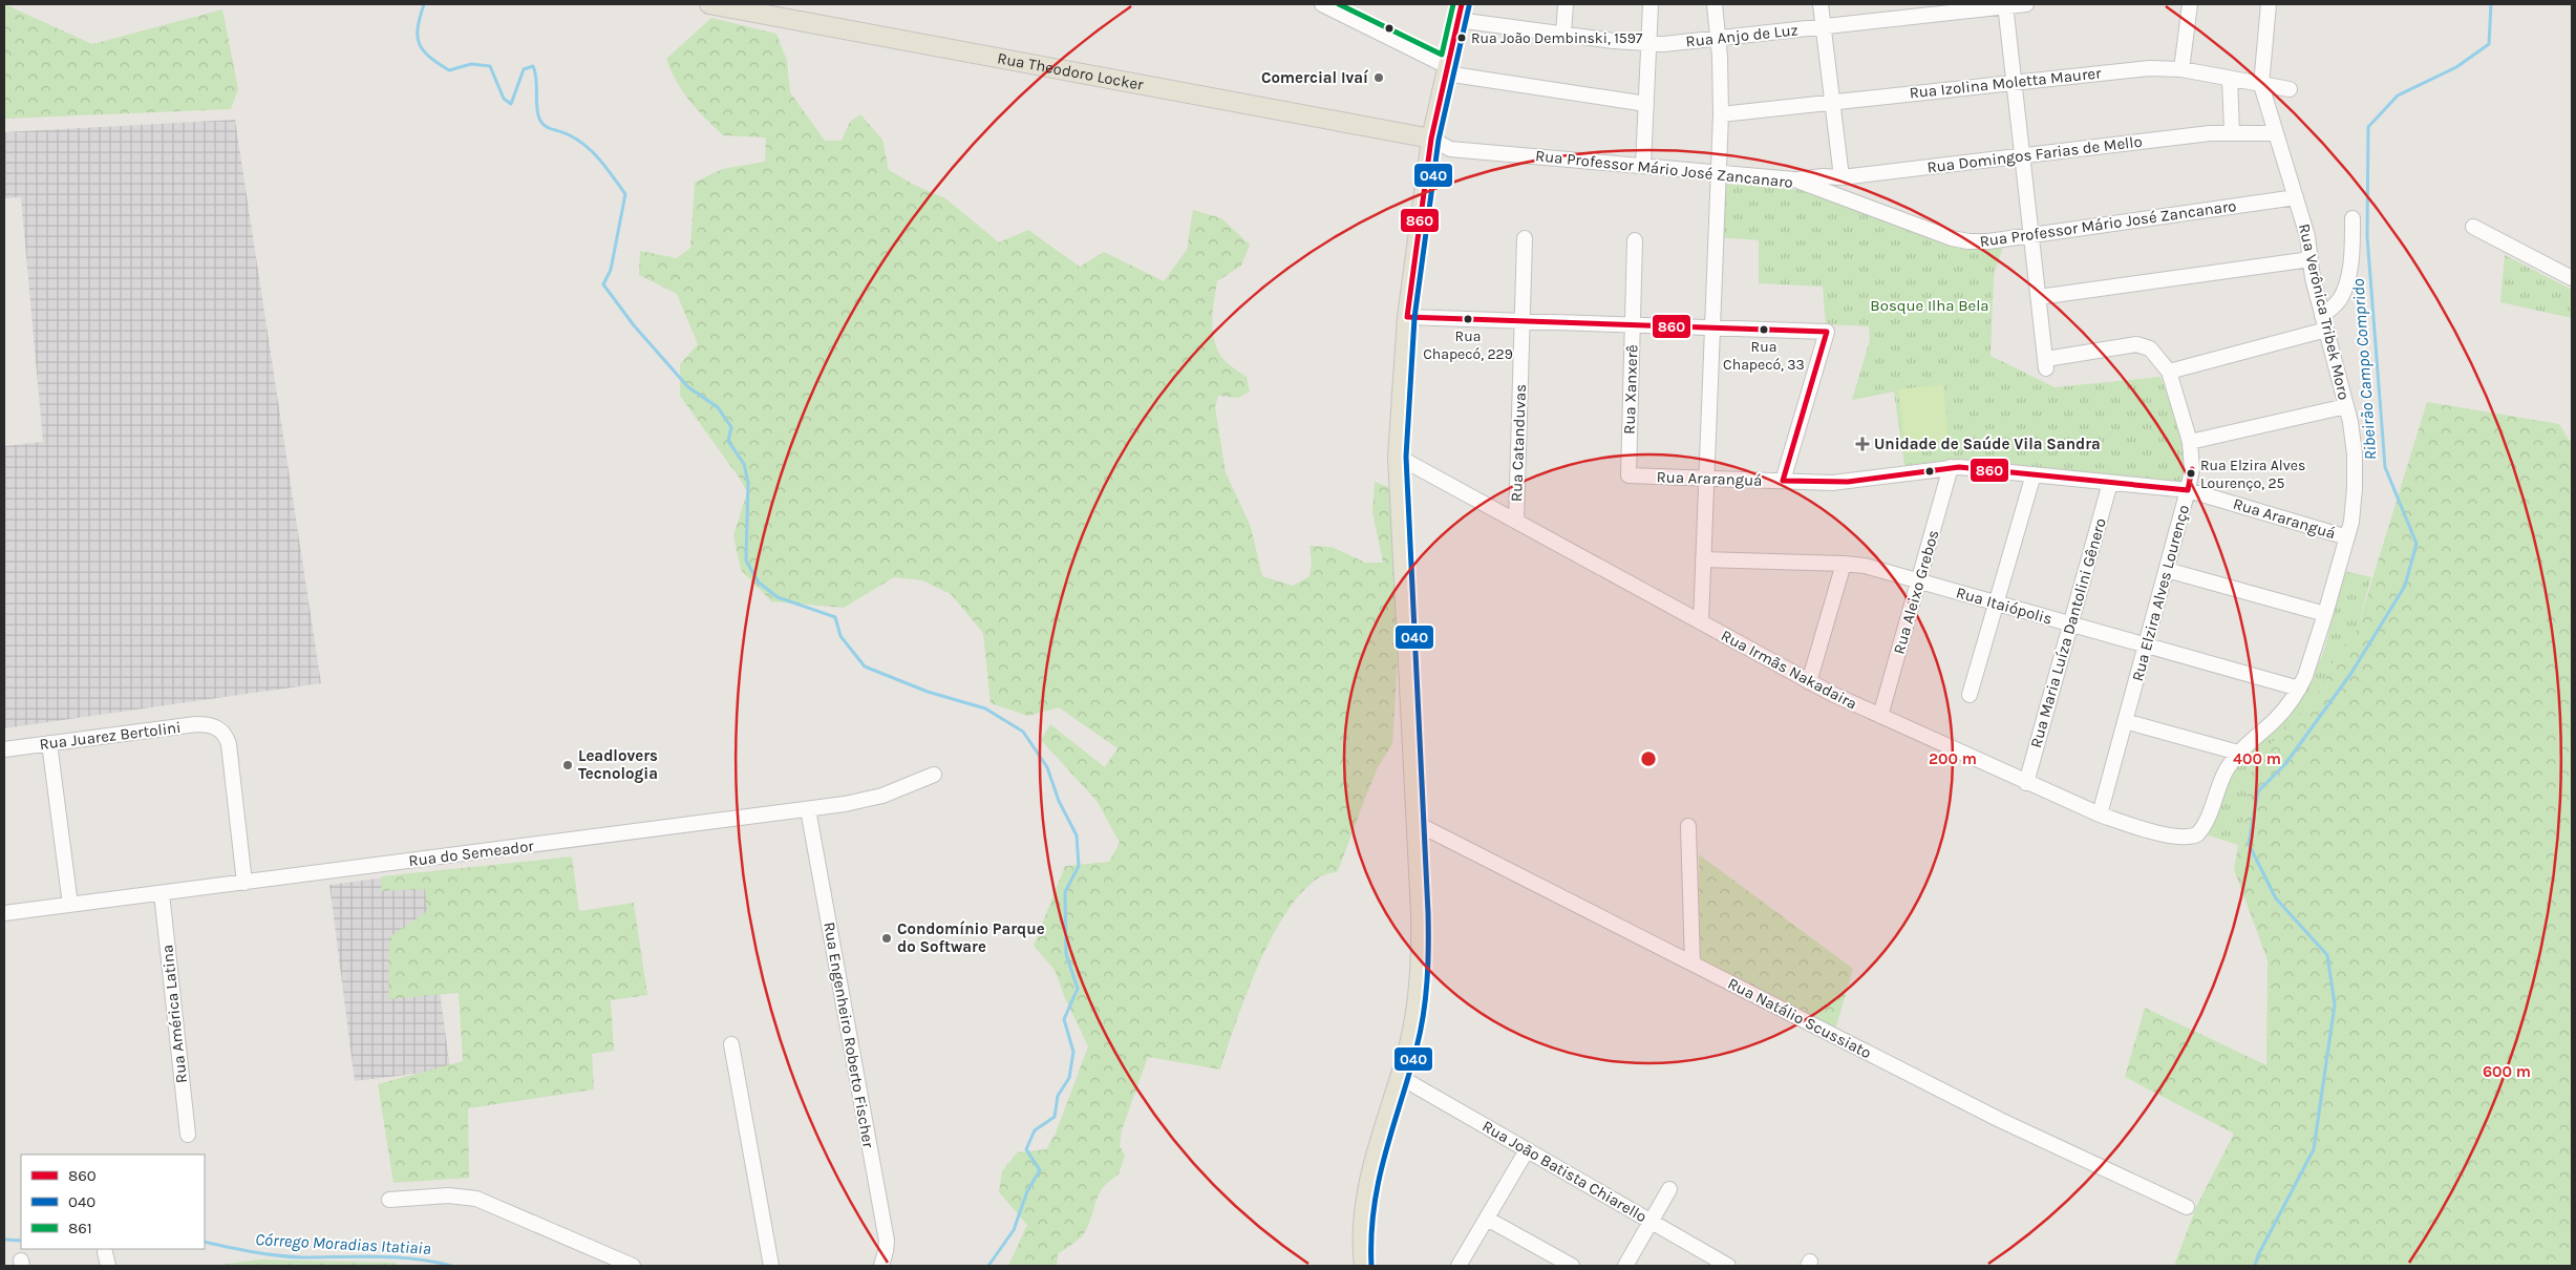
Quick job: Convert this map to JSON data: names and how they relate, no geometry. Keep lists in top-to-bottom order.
{
  "streets": {
    "main road": ["Rua Theodoro Locker"],
    "street": [
      "Rua Anjo de Luz",
      "Rua Izolina Moletta Maurer",
      "Rua Domingos Farias de Mello",
      "Rua Professor Mário José Zancanaro",
      "Rua Verônica Tribek Moro",
      "Rua Xanxerê",
      "Rua Catanduvas",
      "Rua Araranguá",
      "Rua Aleixo Grebos",
      "Rua Elzira Alves Lourenço",
      "Rua Itaiópolis",
      "Rua Maria Luíza Dantolini Gênero",
      "Rua Irmãs Nakadaira",
      "Rua Juarez Bertolini",
      "Rua do Semeador",
      "Rua América Latina",
      "Rua Natálio Scussiato",
      "Rua Engenheiro Roberto Fischer",
      "Rua João Batista Chiarello"
    ]
  },
  "crossings": [
    ["Rua Theodoro Locker", "Rua Professor Mário José Zancanaro"],
    ["Rua Izolina Moletta Maurer", "Rua Verônica Tribek Moro"],
    ["Rua Domingos Farias de Mello", "Rua Professor Mário José Zancanaro"],
    ["Rua Domingos Farias de Mello", "Rua Verônica Tribek Moro"],
    ["Rua Professor Mário José Zancanaro", "Rua Verônica Tribek Moro"],
    ["Rua Verônica Tribek Moro", "Rua Araranguá"],
    ["Rua Verônica Tribek Moro", "Rua Itaiópolis"],
    ["Rua Verônica Tribek Moro", "Rua Irmãs Nakadaira"],
    ["Rua Xanxerê", "Rua Araranguá"],
    ["Rua Catanduvas", "Rua Irmãs Nakadaira"],
    ["Rua Araranguá", "Rua Aleixo Grebos"],
    ["Rua Araranguá", "Rua Elzira Alves Lourenço"],
    ["Rua Araranguá", "Rua Maria Luíza Dantolini Gênero"],
    ["Rua Aleixo Grebos", "Rua Itaiópolis"],
    ["Rua Aleixo Grebos", "Rua Irmãs Nakadaira"],
    ["Rua Elzira Alves Lourenço", "Rua Itaiópolis"],
    ["Rua Elzira Alves Lourenço", "Rua Irmãs Nakadaira"],
    ["Rua Itaiópolis", "Rua Maria Luíza Dantolini Gênero"],
    ["Rua Maria Luíza Dantolini Gênero", "Rua Irmãs Nakadaira"],
    ["Rua Juarez Bertolini", "Rua do Semeador"],
    ["Rua do Semeador", "Rua América Latina"],
    ["Rua do Semeador", "Rua Engenheiro Roberto Fischer"]
  ],
  "water": ["Ribeirão Campo Comprido", "Córrego Moradias Itatiaia"],
  "parks": ["Bosque Ilha Bela"],
  "places": {
    "other": [
      "Rua João Dembinski, 1597",
      "Comercial Ivaí",
      "Rua Chapecó, 229",
      "Rua Chapecó, 33",
      "Rua Elzira Alves Lourenço, 25",
      "Leadlovers Tecnologia",
      "Condomínio Parque do Software"
    ],
    "health": ["Unidade de Saúde Vila Sandra"]
  },
  "lines": ["transit line 860", "transit line 861", "transit line 040"],
  "legend": ["860", "040", "861"],
  "rings": ["200 m", "400 m", "600 m"]
}
